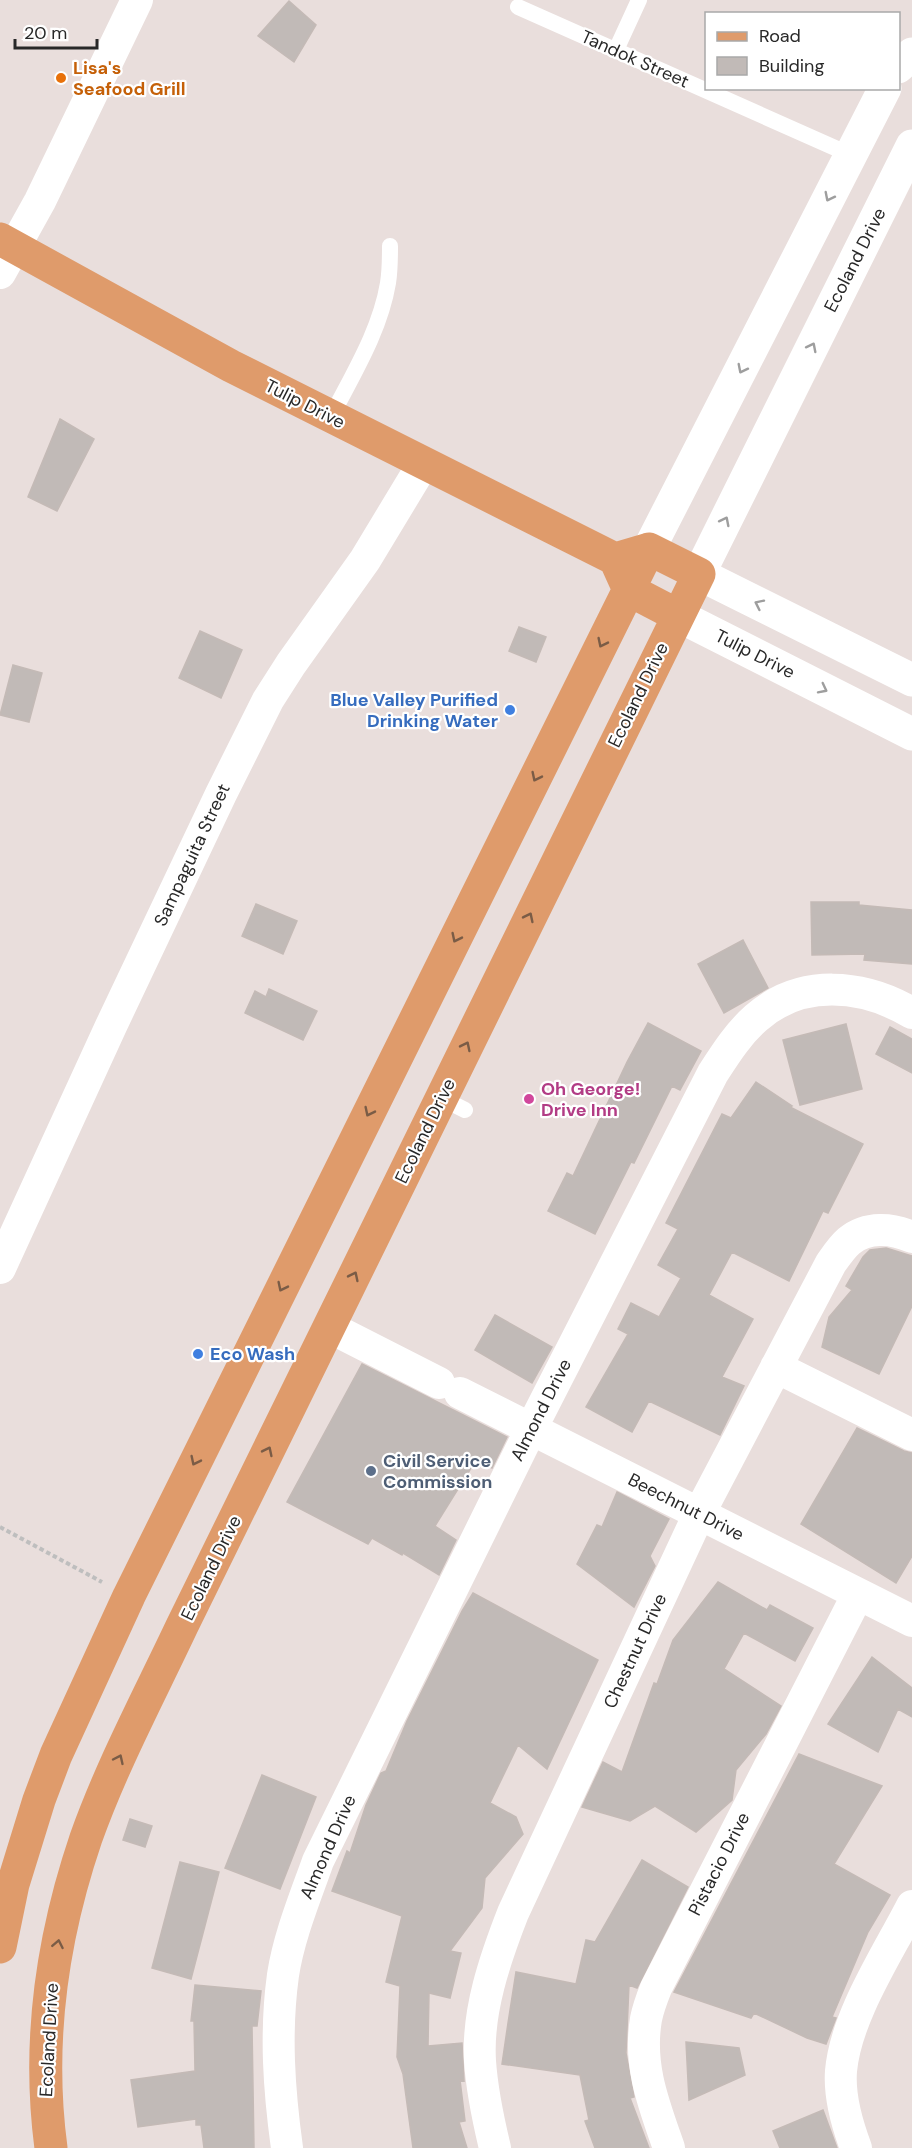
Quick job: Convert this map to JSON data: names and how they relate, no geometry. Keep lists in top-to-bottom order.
{
  "streets": {
    "main road": ["Ecoland Drive", "Tulip Drive"],
    "street": [
      "Sampaguita Street",
      "Almond Drive",
      "Beechnut Drive",
      "Chestnut Drive",
      "Pistacio Drive"
    ],
    "lane": ["Tandok Street"]
  },
  "crossings": [
    ["Ecoland Drive", "Tulip Drive"],
    ["Ecoland Drive", "Beechnut Drive"],
    ["Tulip Drive", "Sampaguita Street"],
    ["Almond Drive", "Beechnut Drive"],
    ["Beechnut Drive", "Chestnut Drive"],
    ["Beechnut Drive", "Pistacio Drive"]
  ],
  "places": [
    "Lisa's Seafood Grill",
    "Blue Valley Purified Drinking Water",
    "Oh George! Drive Inn",
    "Eco Wash",
    "Civil Service Commission"
  ],
  "legend": ["Road", "Building"],
  "scale_bar": "20 m"
}
